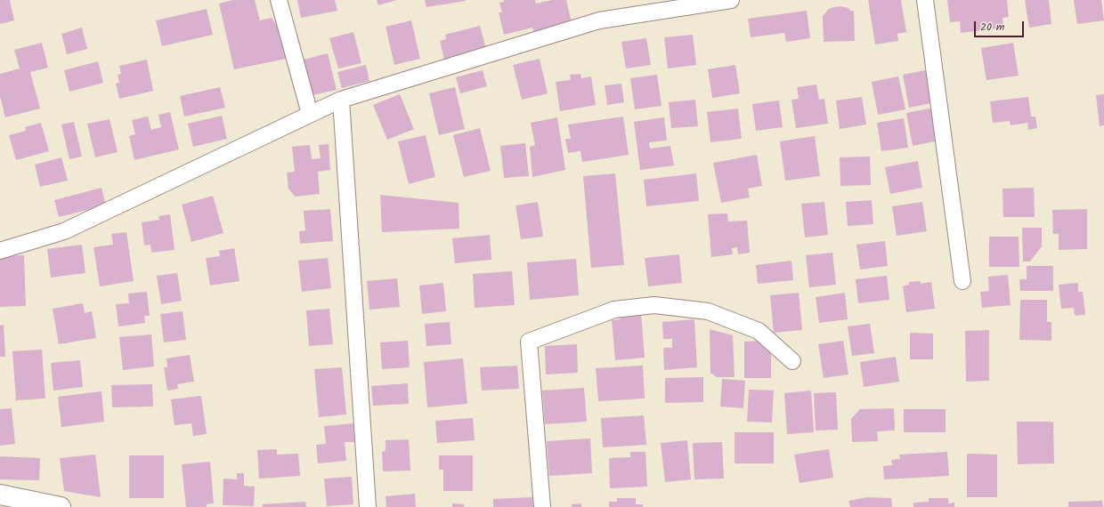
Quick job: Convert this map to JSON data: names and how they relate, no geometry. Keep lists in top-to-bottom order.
{
  "scale_bar": "20 m"
}
